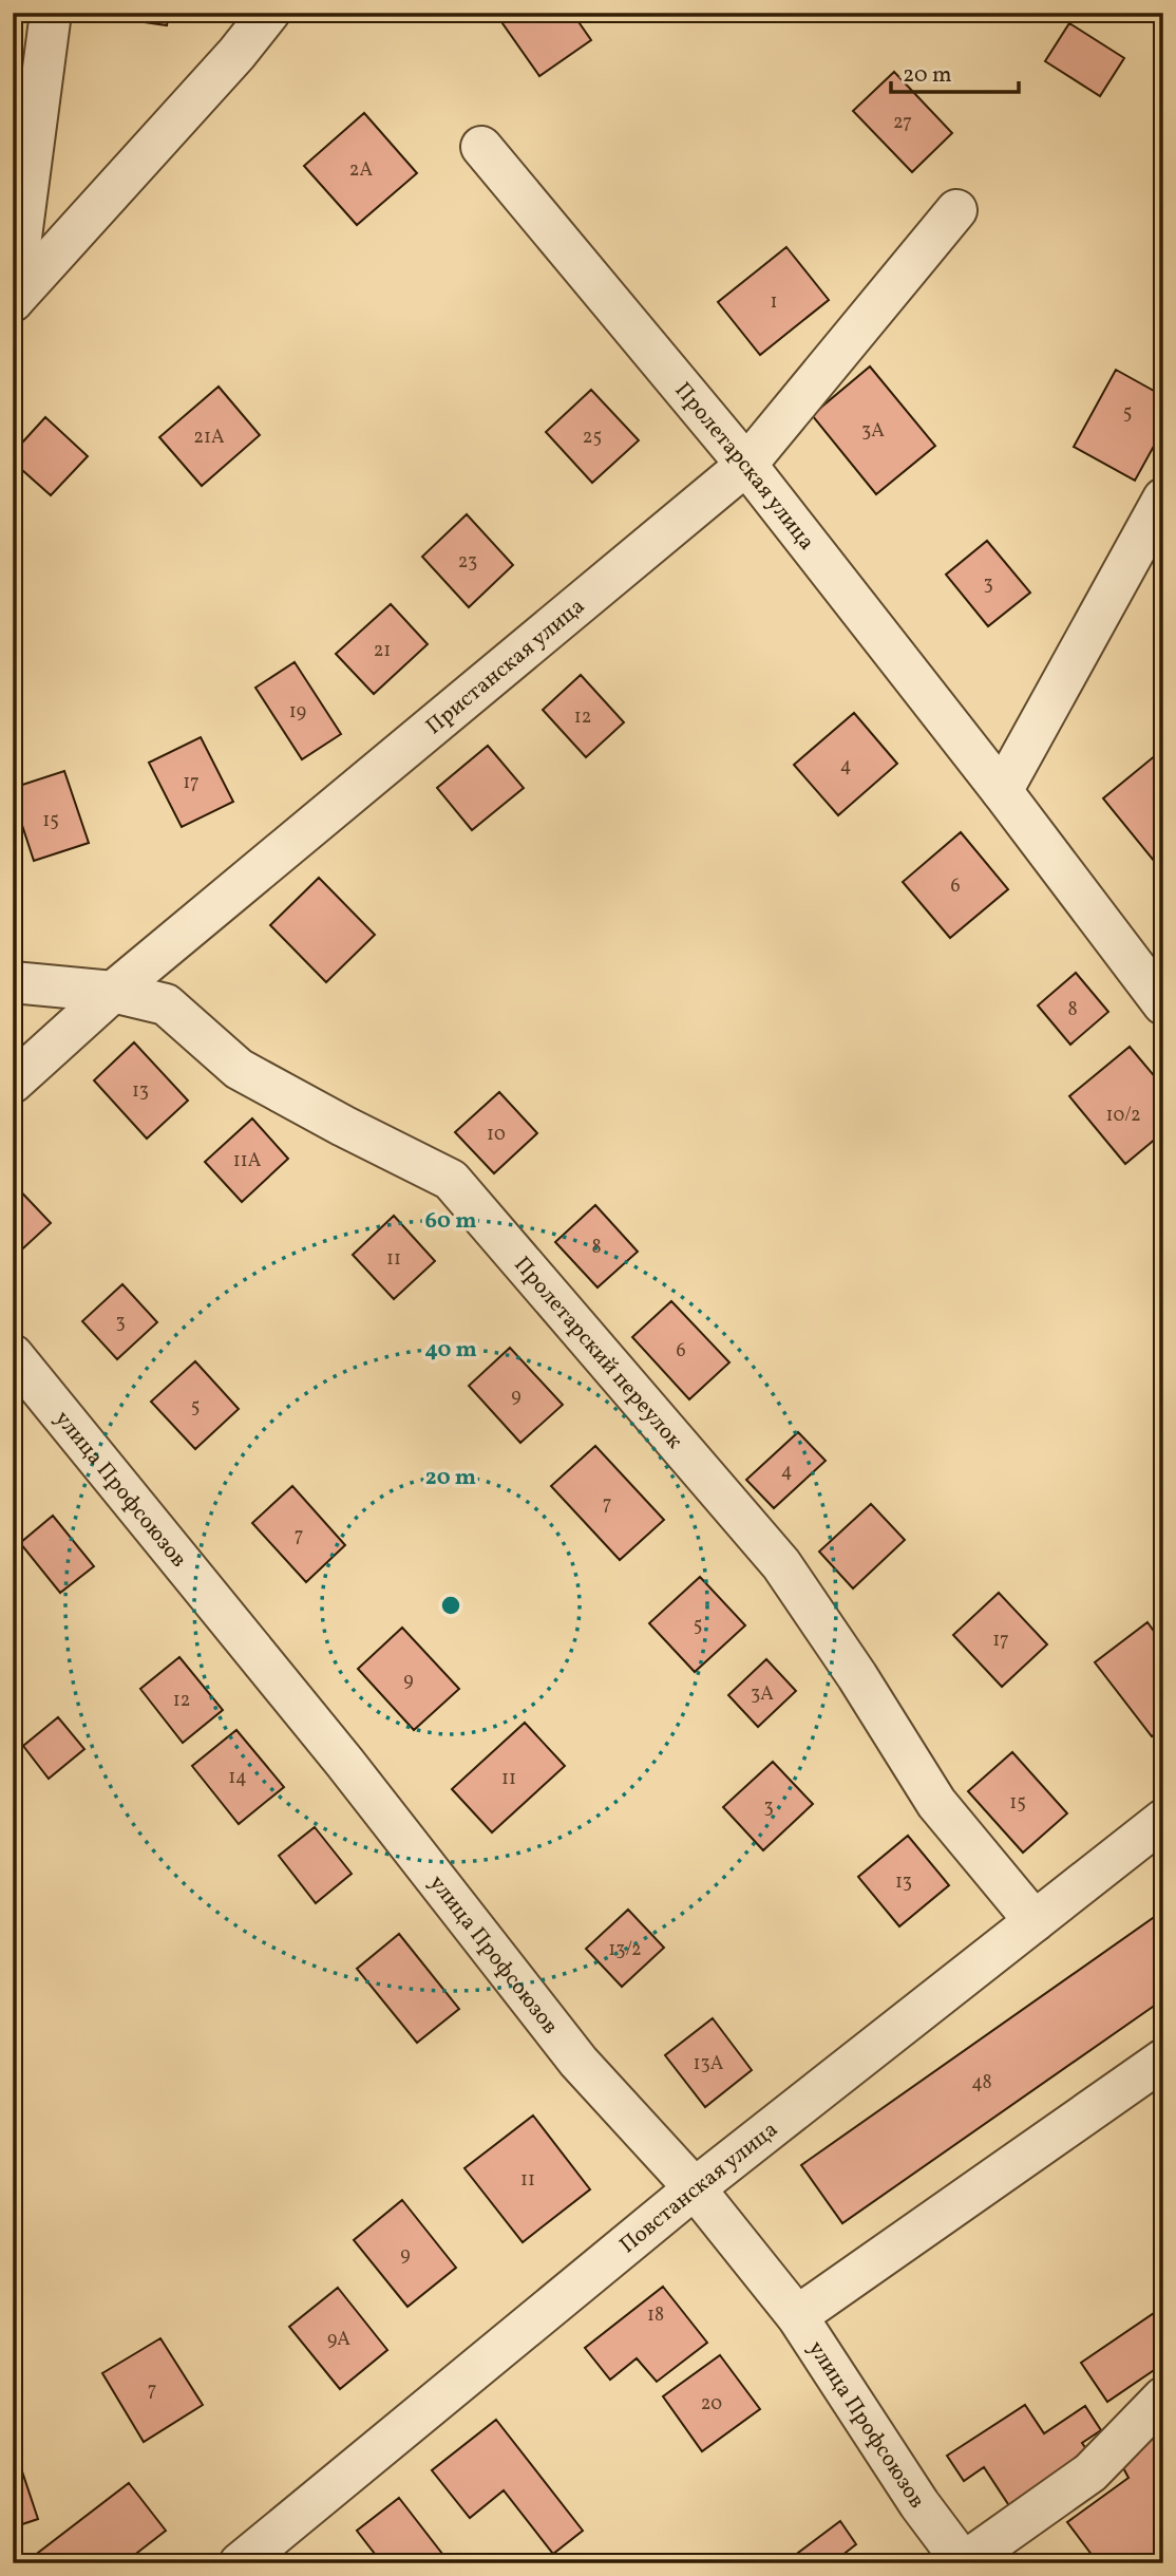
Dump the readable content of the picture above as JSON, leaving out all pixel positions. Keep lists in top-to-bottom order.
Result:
{
  "streets": {
    "street": [
      "Пролетарская улица",
      "Пристанская улица",
      "Пролетарский переулок",
      "улица Профсоюзов",
      "Повстанская улица"
    ]
  },
  "crossings": [
    ["Пролетарская улица", "Пристанская улица"],
    ["Пристанская улица", "Пролетарский переулок"],
    ["Пролетарский переулок", "Повстанская улица"],
    ["улица Профсоюзов", "Повстанская улица"]
  ],
  "house_numbers": [
    "27",
    "2А",
    "1",
    "5",
    "3А",
    "21А",
    "25",
    "23",
    "3",
    "21",
    "19",
    "12",
    "4",
    "17",
    "15",
    "6",
    "8",
    "13",
    "10/2",
    "10",
    "11А",
    "8",
    "11",
    "3",
    "6",
    "9",
    "5",
    "4",
    "7",
    "7",
    "5",
    "17",
    "9",
    "3А",
    "12",
    "14",
    "11",
    "15",
    "3",
    "13",
    "13/2",
    "13А",
    "48",
    "11",
    "9",
    "18",
    "9А",
    "7",
    "20"
  ],
  "scale_bar": "20 m",
  "rings": ["60 m", "40 m", "20 m"]
}
